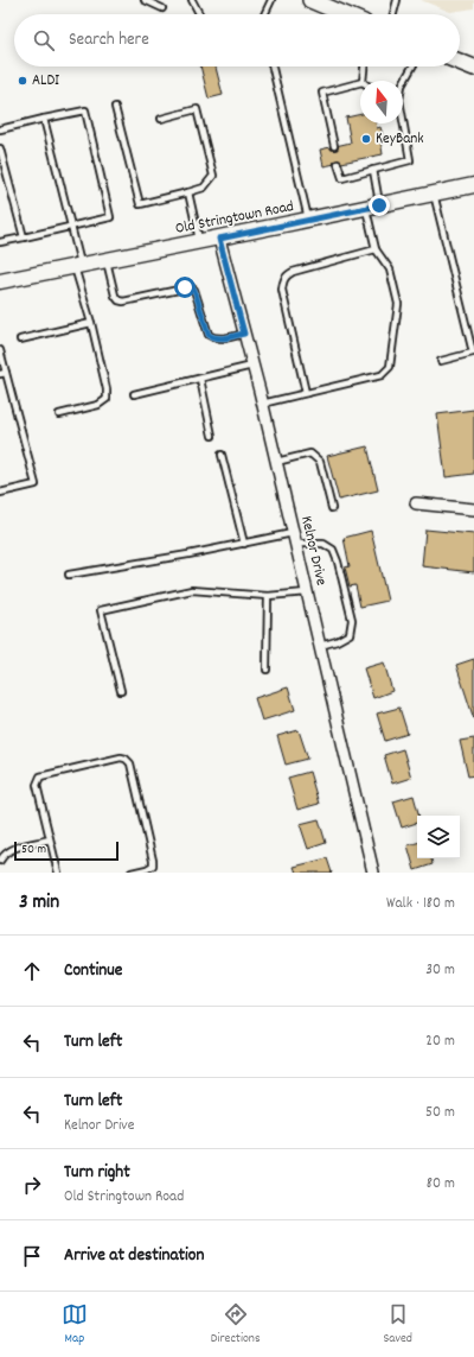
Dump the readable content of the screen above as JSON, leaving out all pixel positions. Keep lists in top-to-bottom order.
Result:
{
  "streets": {
    "street": ["Old Stringtown Road", "Kelnor Drive"]
  },
  "crossings": [
    ["Old Stringtown Road", "Kelnor Drive"]
  ],
  "places": ["ALDI", "KeyBank"],
  "scale_bar": "50 m",
  "north": "top",
  "page": {
    "search": "Search here",
    "scale": "50 m",
    "heading": ["3 min", "Walk · 180 m"],
    "list": [
      ["Continue", "30 m"],
      ["Turn left", "20 m"],
      ["Turn left", "Kelnor Drive", "50 m"],
      ["Turn right", "Old Stringtown Road", "80 m"],
      "Arrive at destination"
    ],
    "nav": ["Map", "Directions", "Saved"]
  }
}
